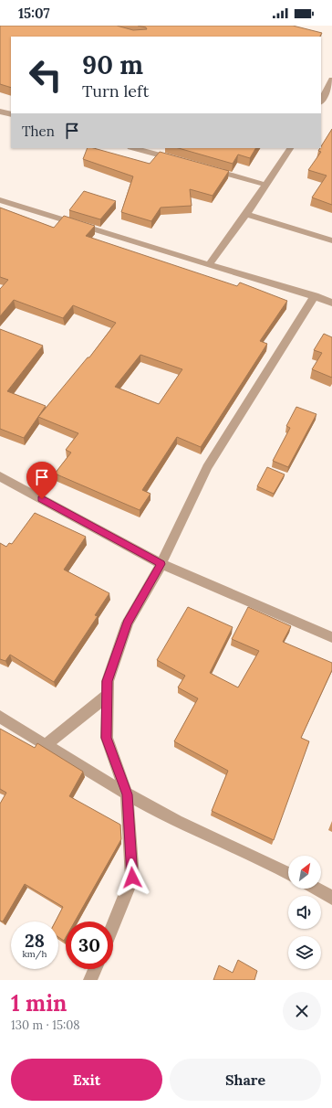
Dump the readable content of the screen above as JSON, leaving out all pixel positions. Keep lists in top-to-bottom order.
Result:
{
  "north": "top right",
  "page": {
    "status": "15:07",
    "turn": ["90 m", "Turn left"],
    "then": "Then",
    "speed": "28 km/h",
    "limit": "30",
    "heading": ["1 min", "130 m · 15:08"],
    "buttons": ["Exit", "Share"]
  }
}
